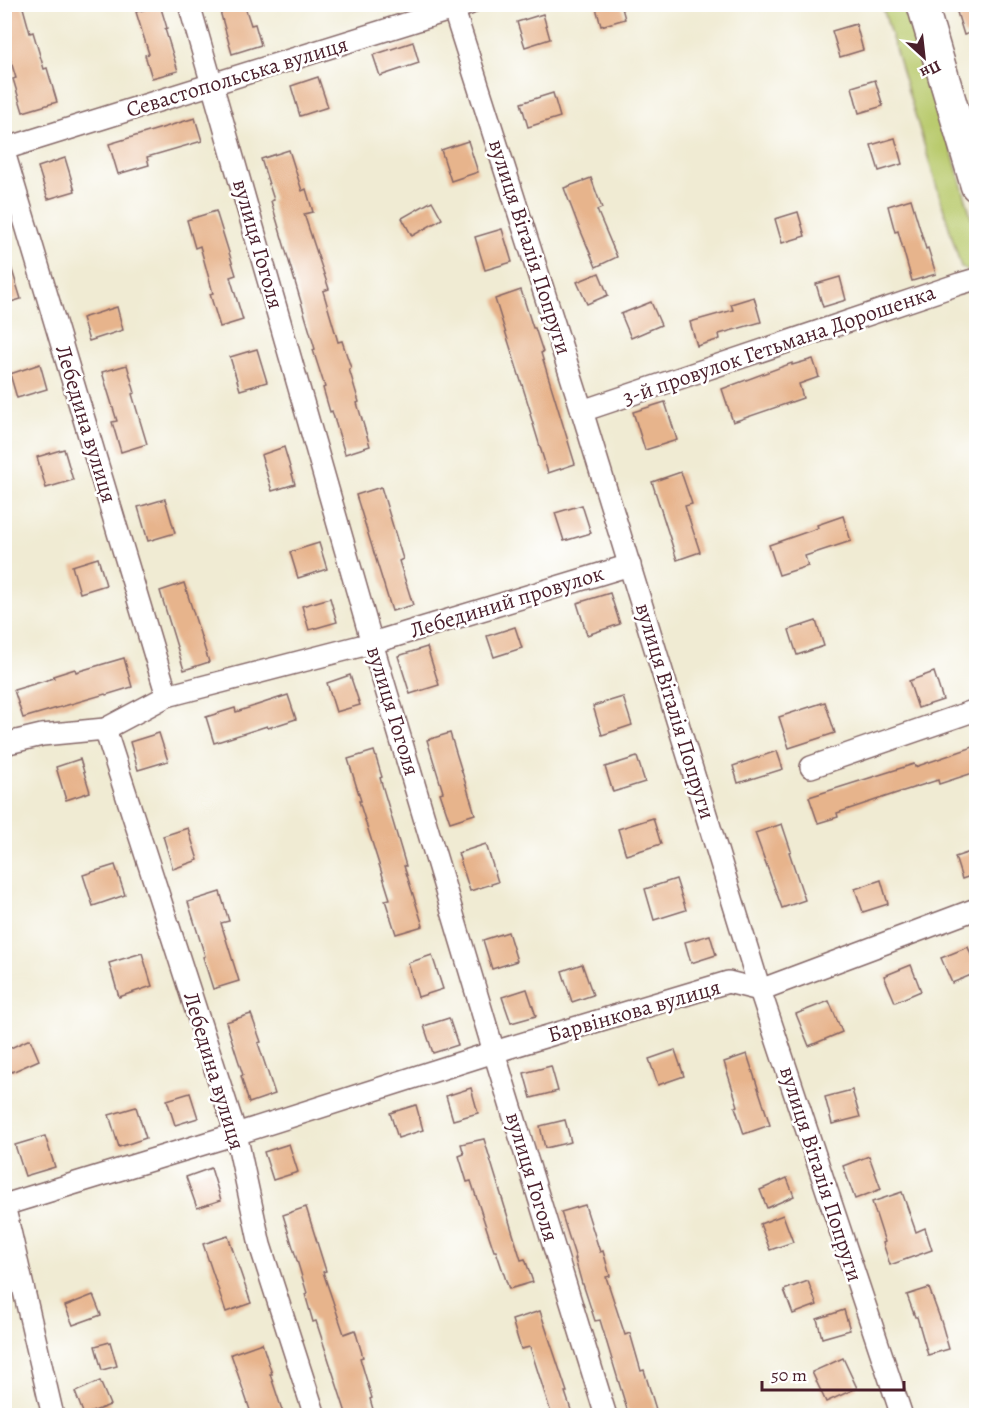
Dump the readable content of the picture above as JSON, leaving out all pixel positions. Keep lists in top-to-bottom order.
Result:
{
  "streets": {
    "street": [
      "Севастопольська вулиця",
      "вулиця Гоголя",
      "вулиця Віталія Попруги",
      "3-й провулок Гетьмана Дорошенка",
      "Лебедина вулиця",
      "Лебединий провулок",
      "Барвінкова вулиця"
    ]
  },
  "crossings": [
    ["Севастопольська вулиця", "вулиця Гоголя"],
    ["Севастопольська вулиця", "вулиця Віталія Попруги"],
    ["Севастопольська вулиця", "Лебедина вулиця"],
    ["вулиця Гоголя", "Лебединий провулок"],
    ["вулиця Гоголя", "Барвінкова вулиця"],
    ["вулиця Віталія Попруги", "3-й провулок Гетьмана Дорошенка"],
    ["вулиця Віталія Попруги", "Лебединий провулок"],
    ["вулиця Віталія Попруги", "Барвінкова вулиця"],
    ["Лебедина вулиця", "Лебединий провулок"],
    ["Лебедина вулиця", "Барвінкова вулиця"]
  ],
  "scale_bar": "50 m",
  "north": "bottom right"
}
